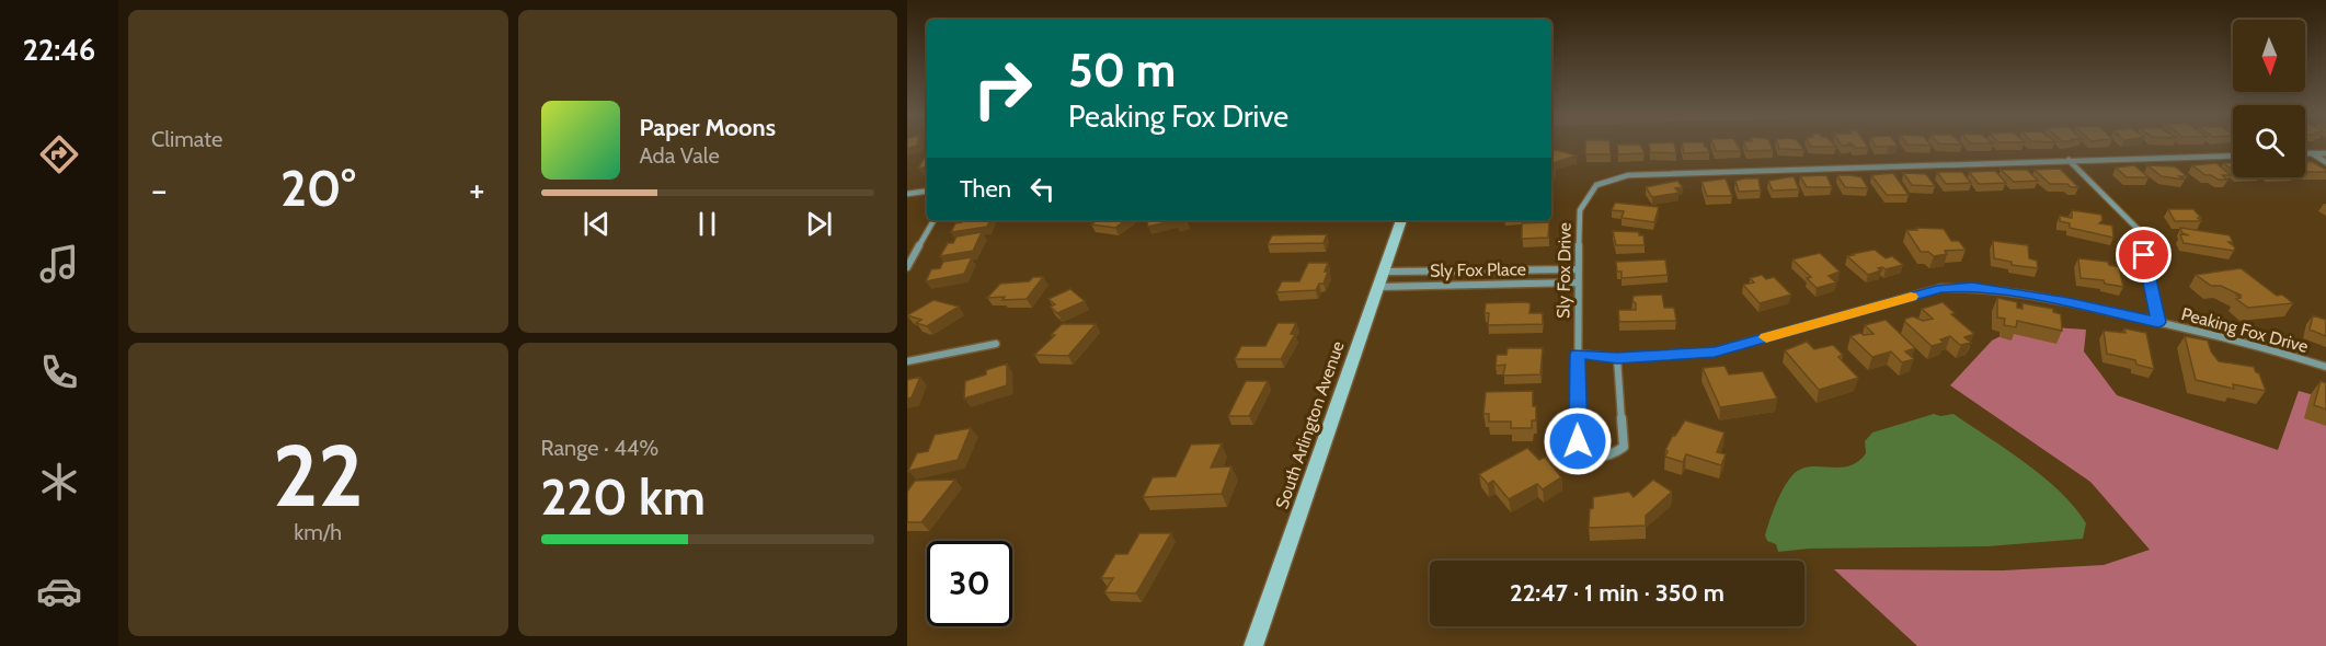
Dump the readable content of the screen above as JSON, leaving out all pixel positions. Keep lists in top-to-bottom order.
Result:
{
  "streets": {
    "street": [
      "Sly Fox Place",
      "Sly Fox Drive",
      "Peaking Fox Drive",
      "South Arlington Avenue"
    ]
  },
  "crossings": [
    ["Sly Fox Place", "Sly Fox Drive"],
    ["Sly Fox Place", "South Arlington Avenue"],
    ["Sly Fox Drive", "Peaking Fox Drive"]
  ],
  "north": "bottom",
  "page": {
    "tabs": "22:46",
    "tile": [
      "Climate",
      ["22", "km/h"],
      ["Range · 44%", "220 km"]
    ],
    "turn": ["50 m", "Peaking Fox Drive"],
    "song": ["Paper Moons", "Ada Vale"],
    "then": "Then",
    "heat": ["−", "20°", "+"],
    "limit": "30",
    "trip": "22:47 · 1 min · 350 m"
  }
}
